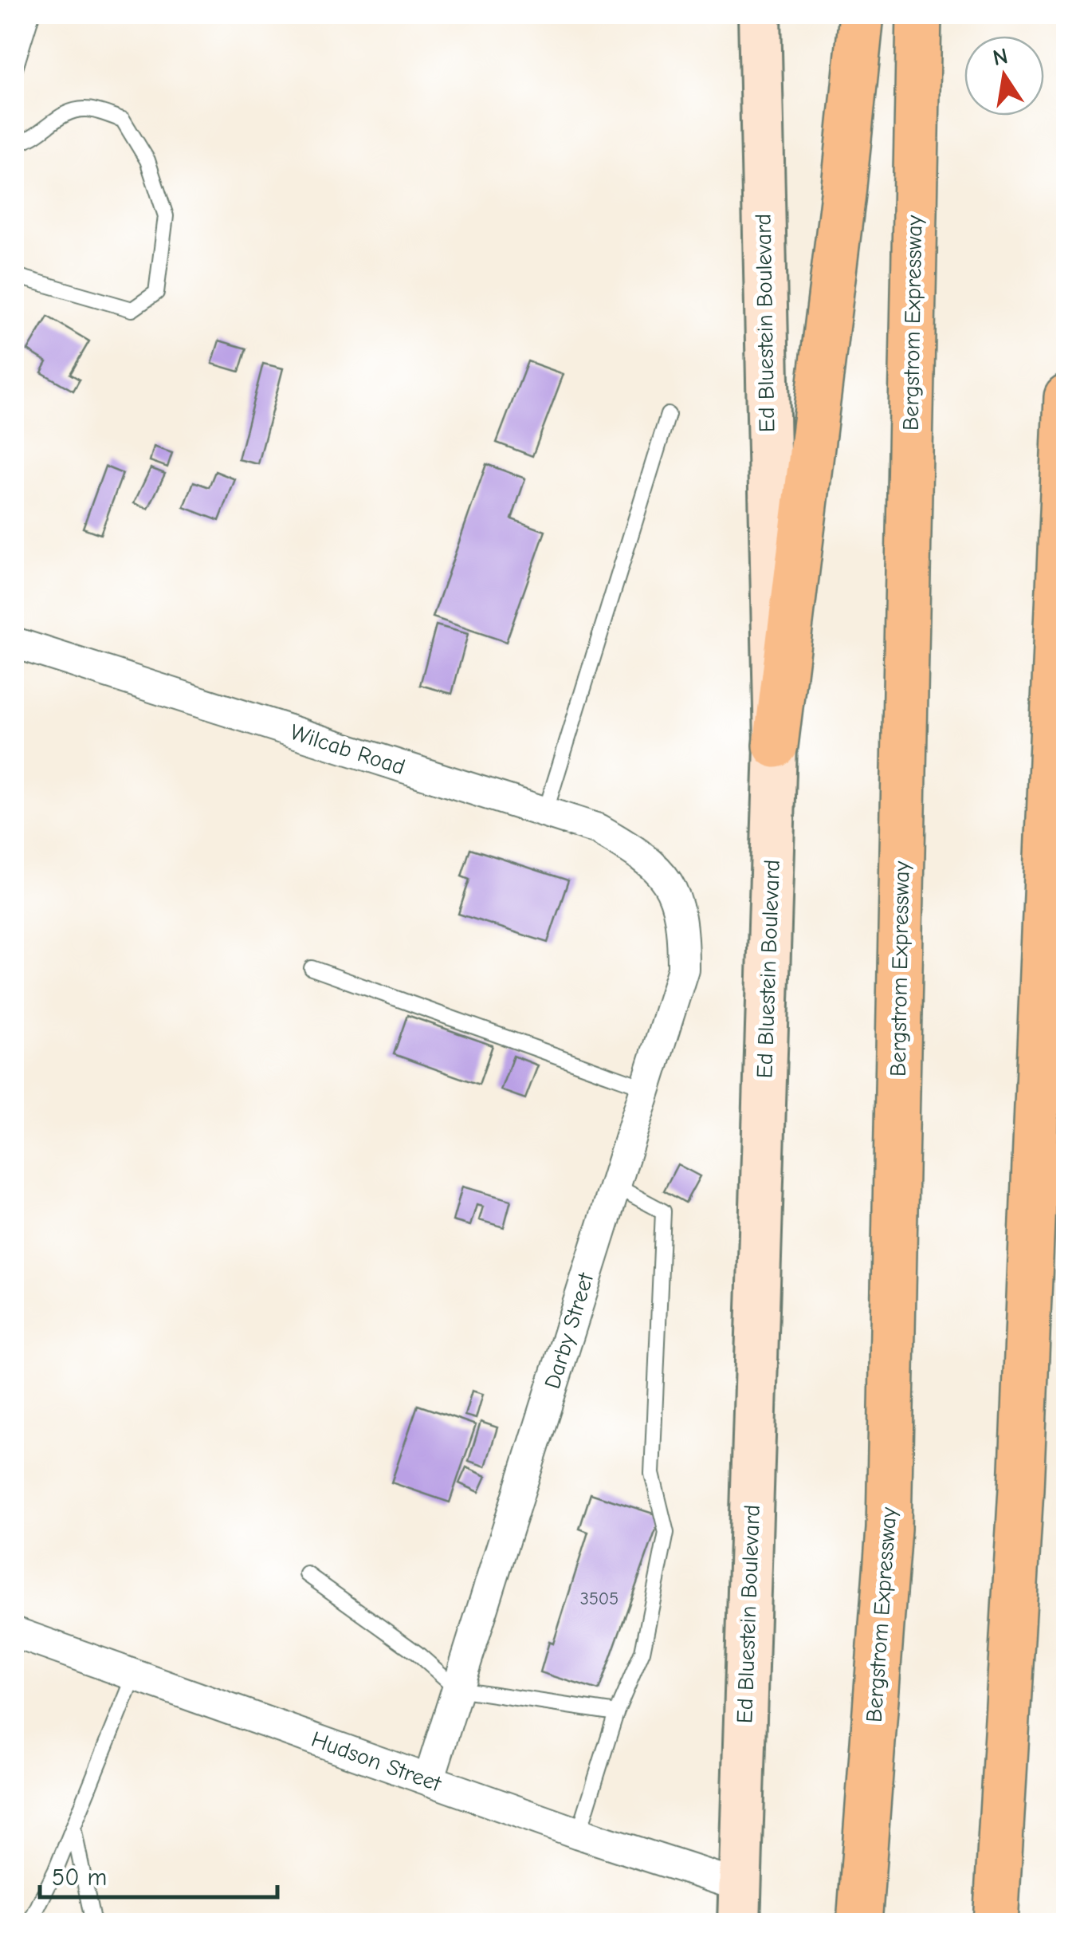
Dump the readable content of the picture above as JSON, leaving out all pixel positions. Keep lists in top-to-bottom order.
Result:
{
  "streets": {
    "highway": ["Bergstrom Expressway"],
    "main road": ["Ed Bluestein Boulevard"],
    "street": ["Wilcab Road", "Darby Street", "Hudson Street"]
  },
  "crossings": [
    ["Ed Bluestein Boulevard", "Hudson Street"],
    ["Wilcab Road", "Darby Street"],
    ["Darby Street", "Hudson Street"]
  ],
  "house_numbers": ["3505"],
  "scale_bar": "50 m",
  "north": "top"
}
